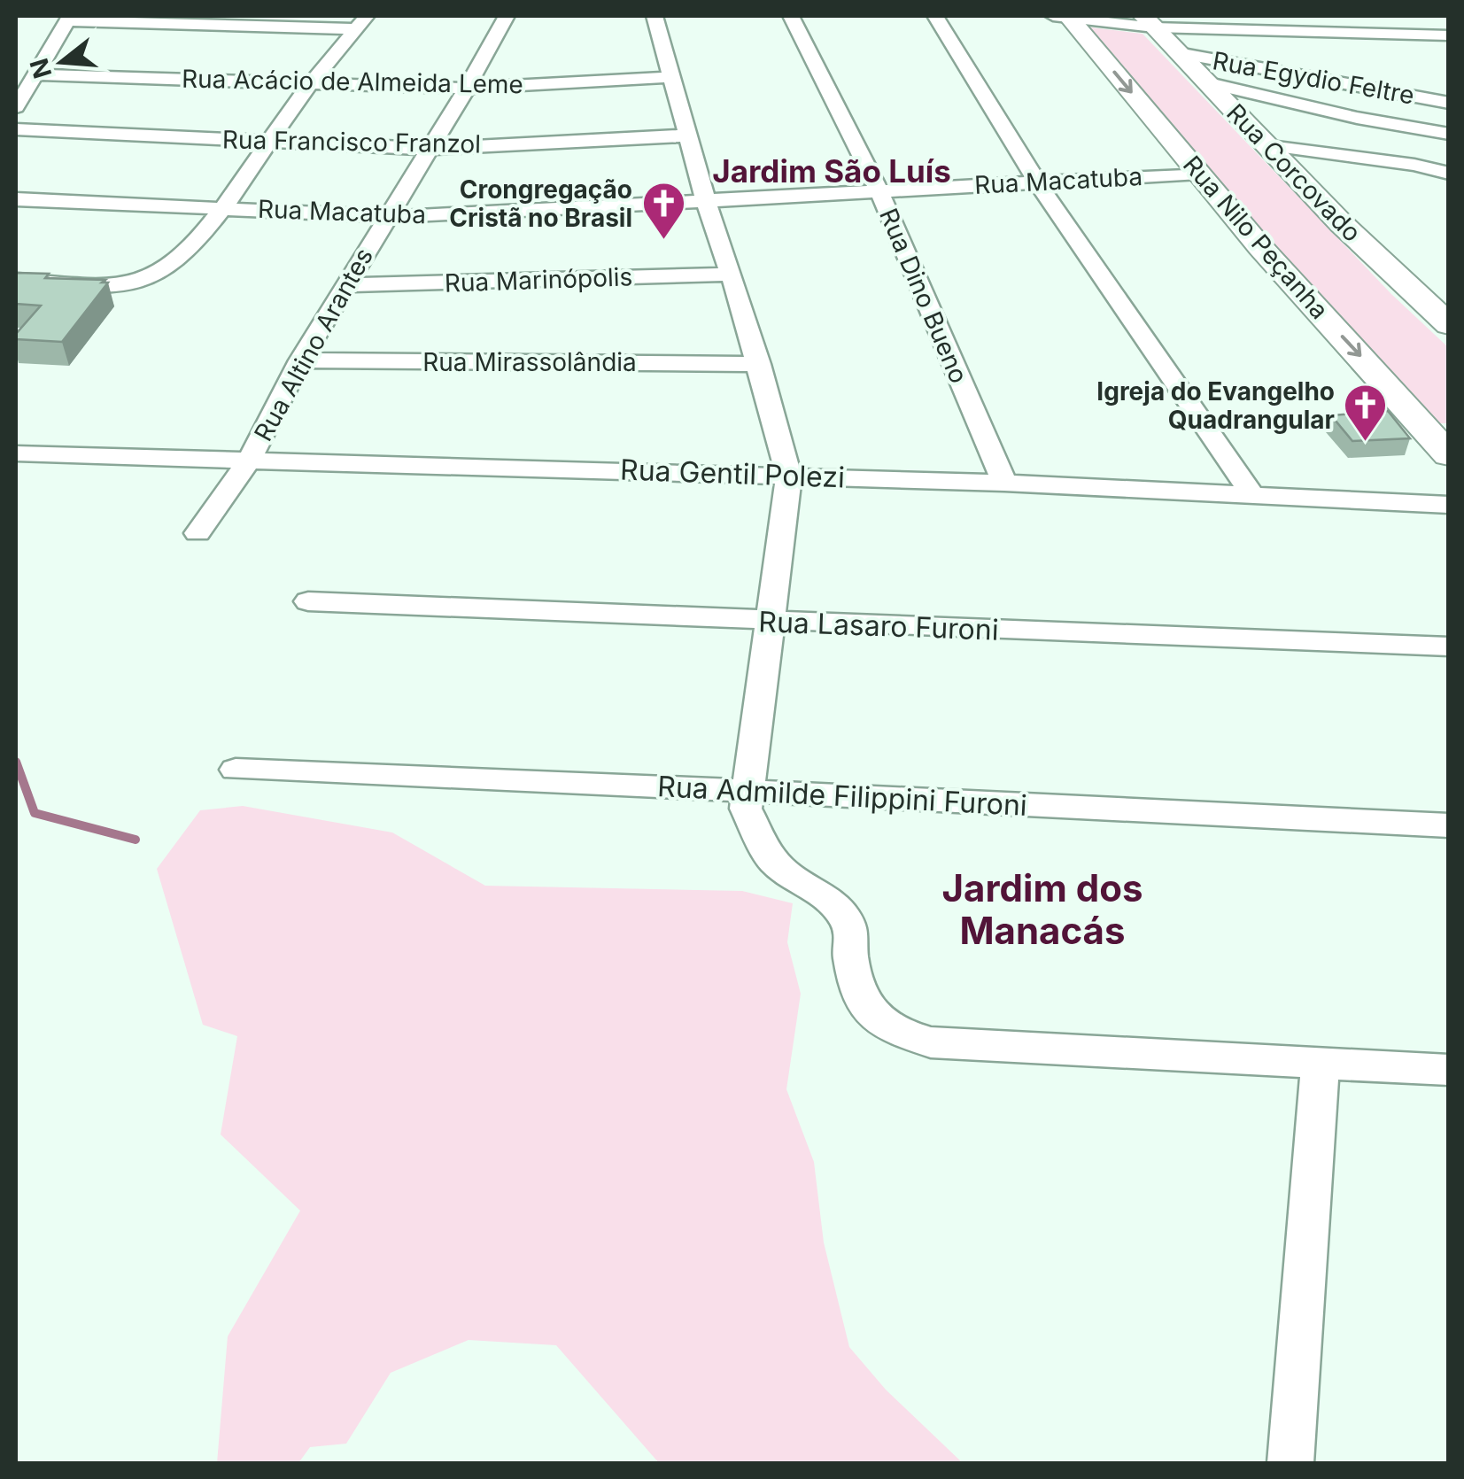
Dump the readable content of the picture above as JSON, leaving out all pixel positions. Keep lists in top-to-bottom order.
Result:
{
  "streets": {
    "street": [
      "Rua Egydio Feltre",
      "Rua Acácio de Almeida Leme",
      "Rua Francisco Franzol",
      "Rua Corcovado",
      "Rua Macatuba",
      "Rua Nilo Peçanha",
      "Rua Marinópolis",
      "Rua Dino Bueno",
      "Rua Altino Arantes",
      "Rua Mirassolândia",
      "Rua Gentil Polezi",
      "Rua Lasaro Furoni",
      "Rua Admilde Filippini Furoni"
    ]
  },
  "crossings": [
    ["Rua Egydio Feltre", "Rua Corcovado"],
    ["Rua Acácio de Almeida Leme", "Rua Altino Arantes"],
    ["Rua Francisco Franzol", "Rua Altino Arantes"],
    ["Rua Macatuba", "Rua Nilo Peçanha"],
    ["Rua Macatuba", "Rua Dino Bueno"],
    ["Rua Macatuba", "Rua Altino Arantes"],
    ["Rua Marinópolis", "Rua Altino Arantes"],
    ["Rua Dino Bueno", "Rua Gentil Polezi"],
    ["Rua Altino Arantes", "Rua Mirassolândia"],
    ["Rua Altino Arantes", "Rua Gentil Polezi"]
  ],
  "districts": ["Jardim São Luís", "Jardim dos Manacás"],
  "places": {
    "church": ["Crongregação Cristã no Brasil", "Igreja do Evangelho Quadrangular"]
  },
  "north": "left"
}
